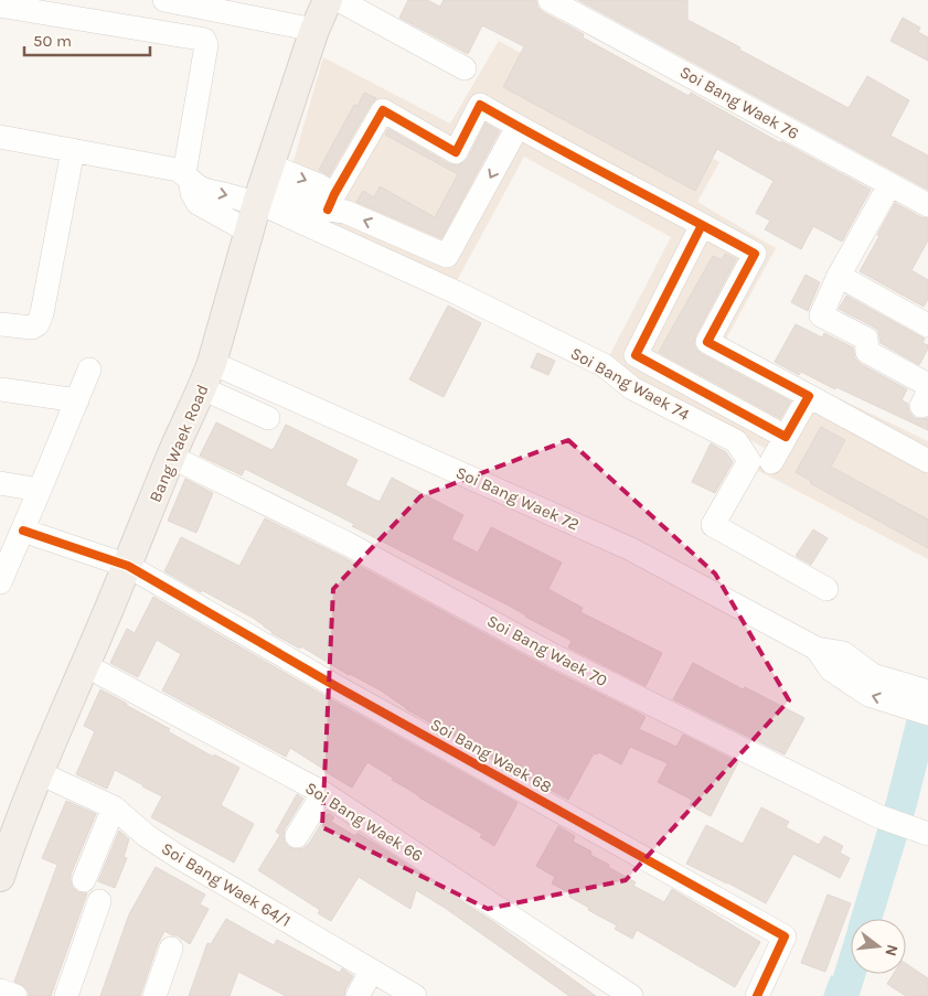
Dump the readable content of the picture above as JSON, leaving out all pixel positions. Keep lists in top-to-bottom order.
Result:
{
  "streets": {
    "main road": ["Bang Waek Road"],
    "street": [
      "Soi Bang Waek 76",
      "Soi Bang Waek 74",
      "Soi Bang Waek 72",
      "Soi Bang Waek 70",
      "Soi Bang Waek 68",
      "Soi Bang Waek 66",
      "Soi Bang Waek 64/1"
    ]
  },
  "crossings": [
    ["Soi Bang Waek 74", "Bang Waek Road"],
    ["Bang Waek Road", "Soi Bang Waek 72"],
    ["Bang Waek Road", "Soi Bang Waek 70"],
    ["Bang Waek Road", "Soi Bang Waek 68"],
    ["Bang Waek Road", "Soi Bang Waek 66"],
    ["Bang Waek Road", "Soi Bang Waek 64/1"]
  ],
  "scale_bar": "50 m",
  "north": "right"
}
